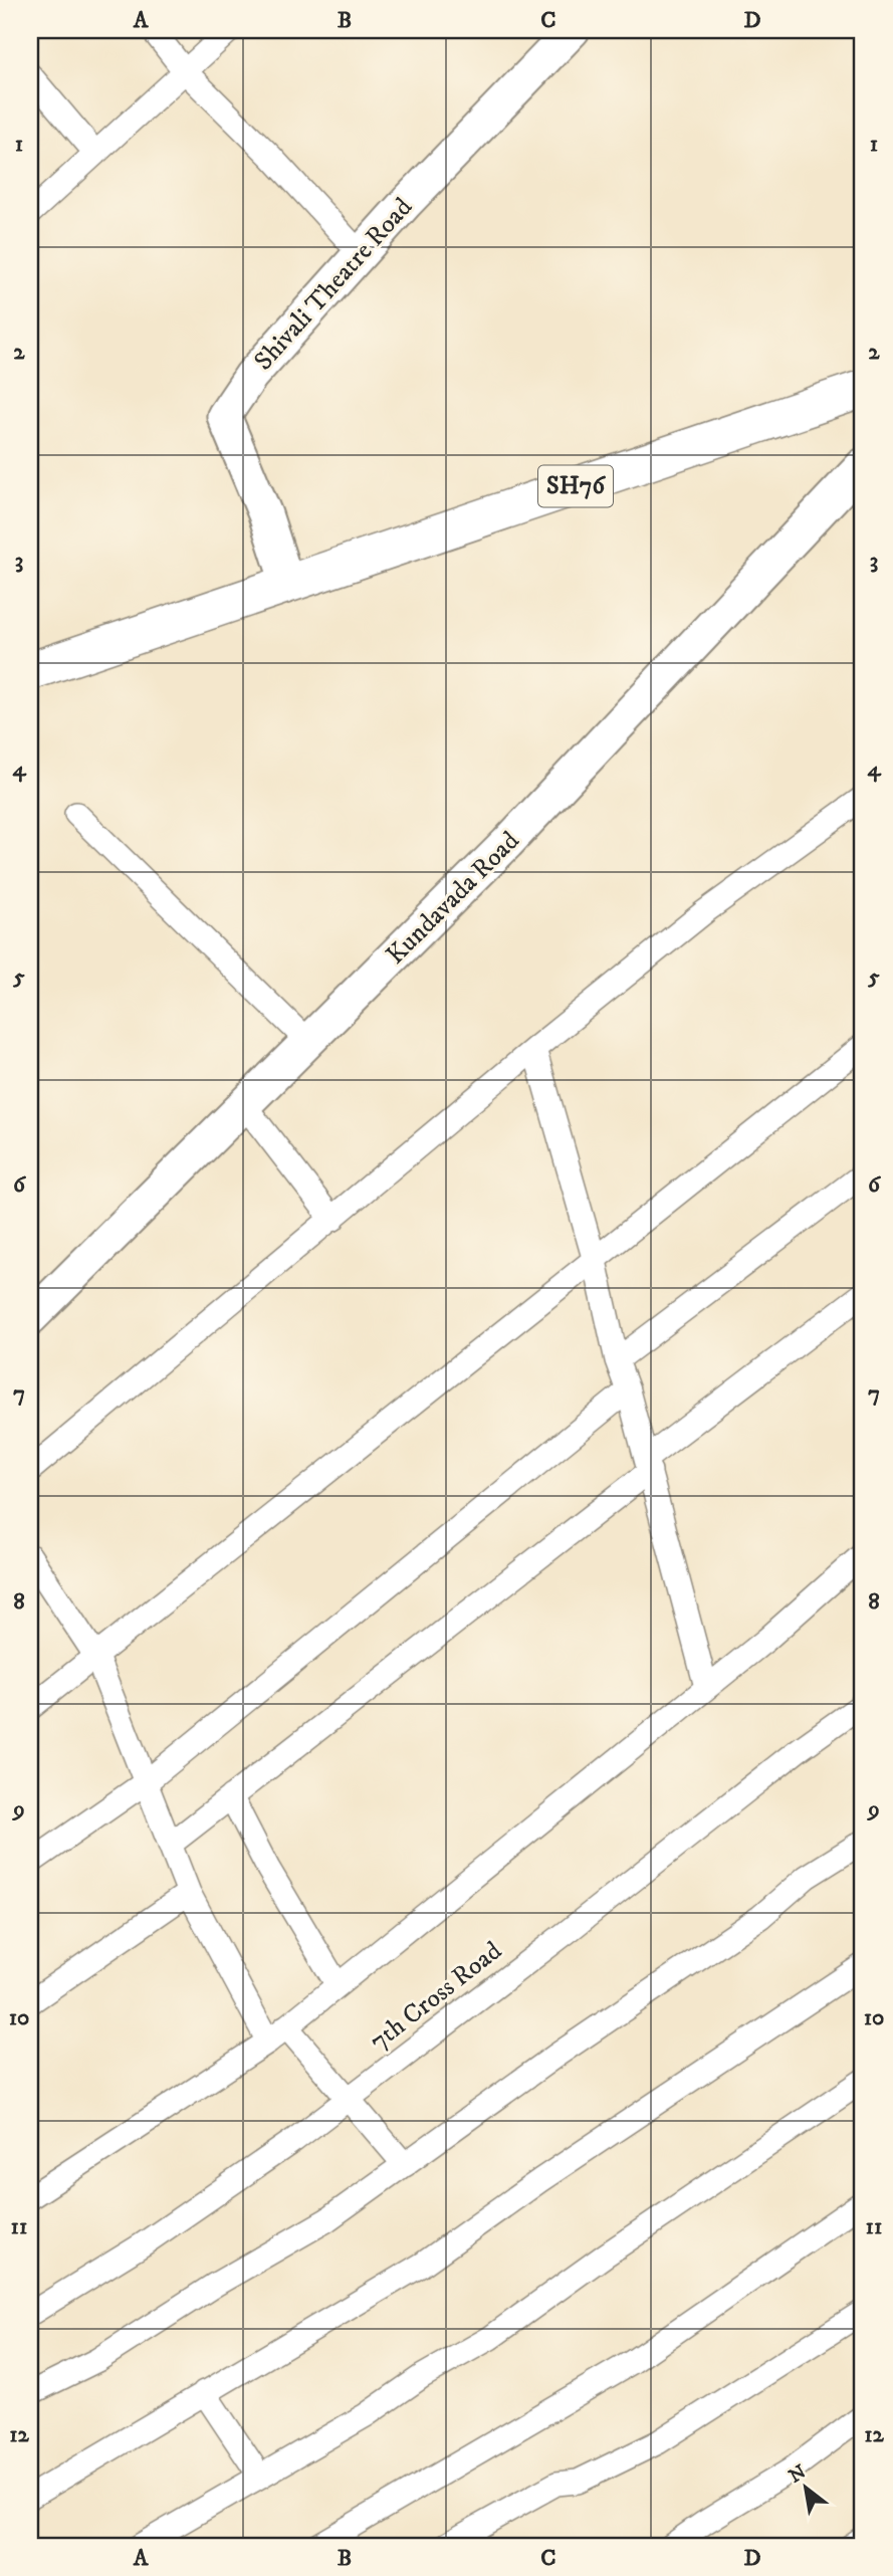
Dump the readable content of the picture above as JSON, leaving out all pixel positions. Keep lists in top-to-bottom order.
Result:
{
  "streets": {
    "main road": ["SH76"],
    "street": ["Shivali Theatre Road", "Kundavada Road", "7th Cross Road"]
  },
  "crossings": [
    ["Shivali Theatre Road", "SH76"]
  ],
  "north": "top left",
  "grid": {
    "columns": [
      "A",
      "B",
      "C",
      "D"
    ],
    "rows": [
      "1",
      "2",
      "3",
      "4",
      "5",
      "6",
      "7",
      "8",
      "9",
      "10",
      "11",
      "12"
    ]
  }
}
